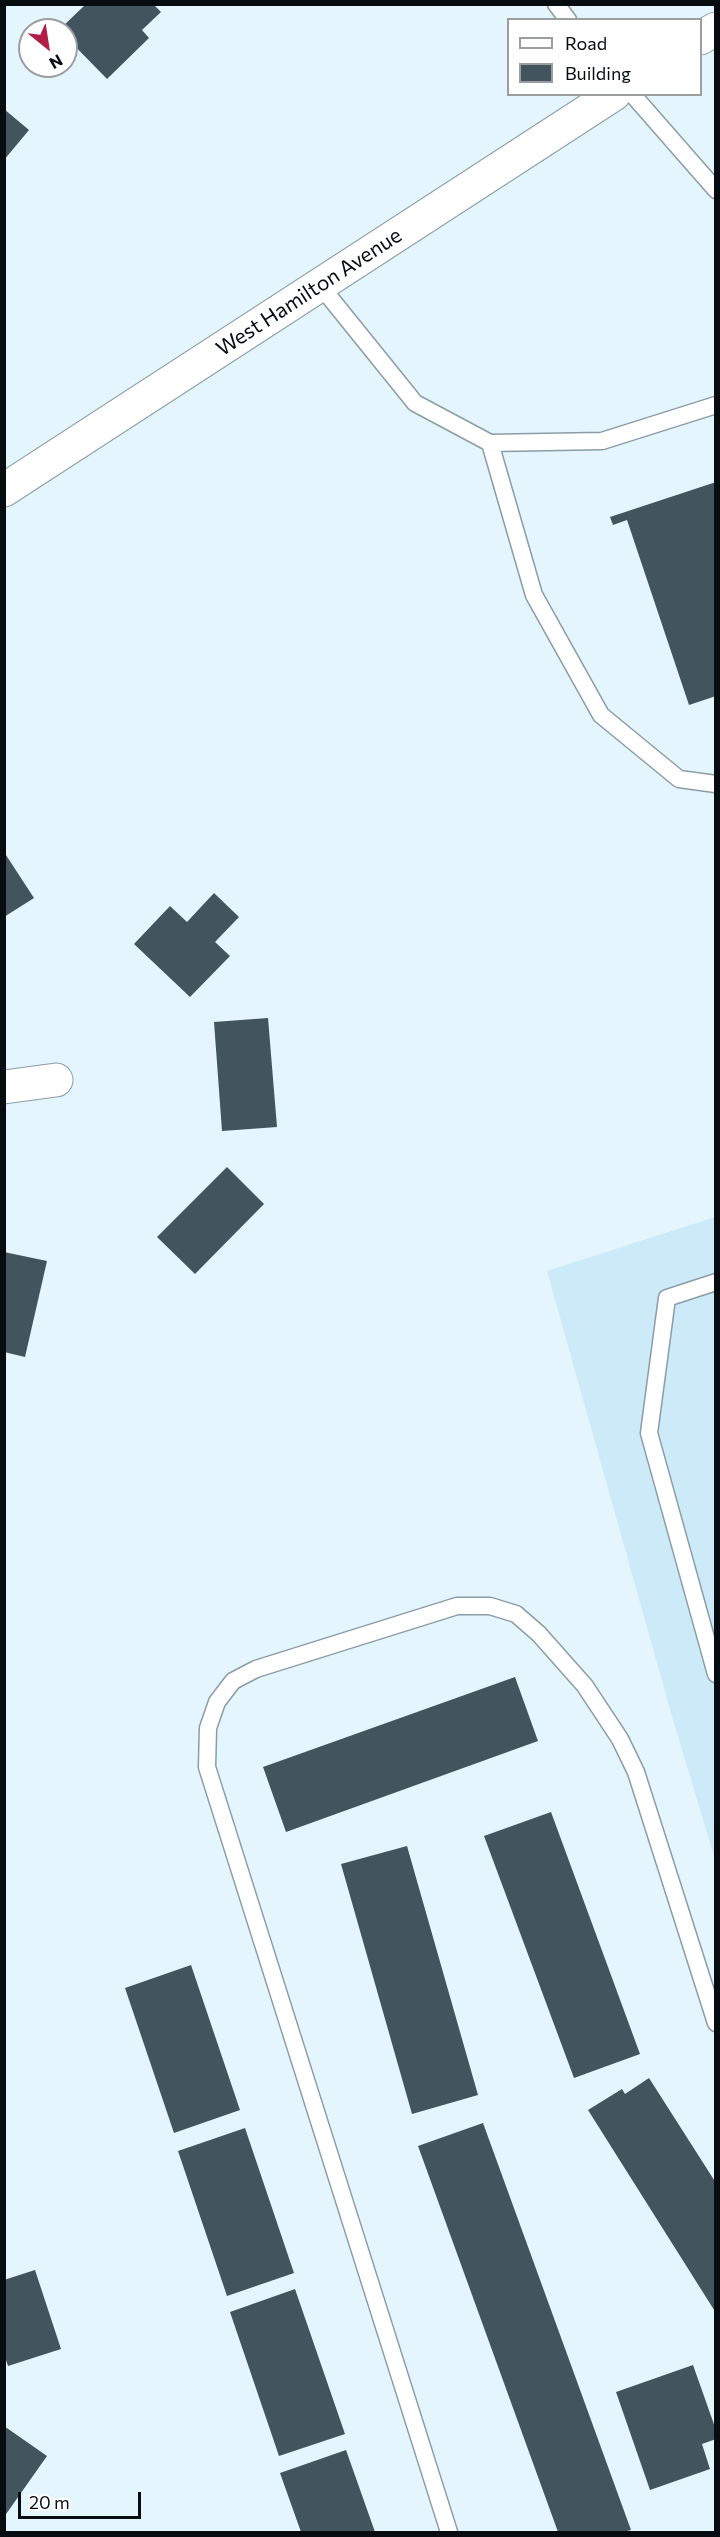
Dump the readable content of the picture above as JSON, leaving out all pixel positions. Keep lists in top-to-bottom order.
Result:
{
  "streets": {
    "street": ["West Hamilton Avenue"]
  },
  "legend": ["Road", "Building"],
  "scale_bar": "20 m",
  "north": "bottom right"
}
